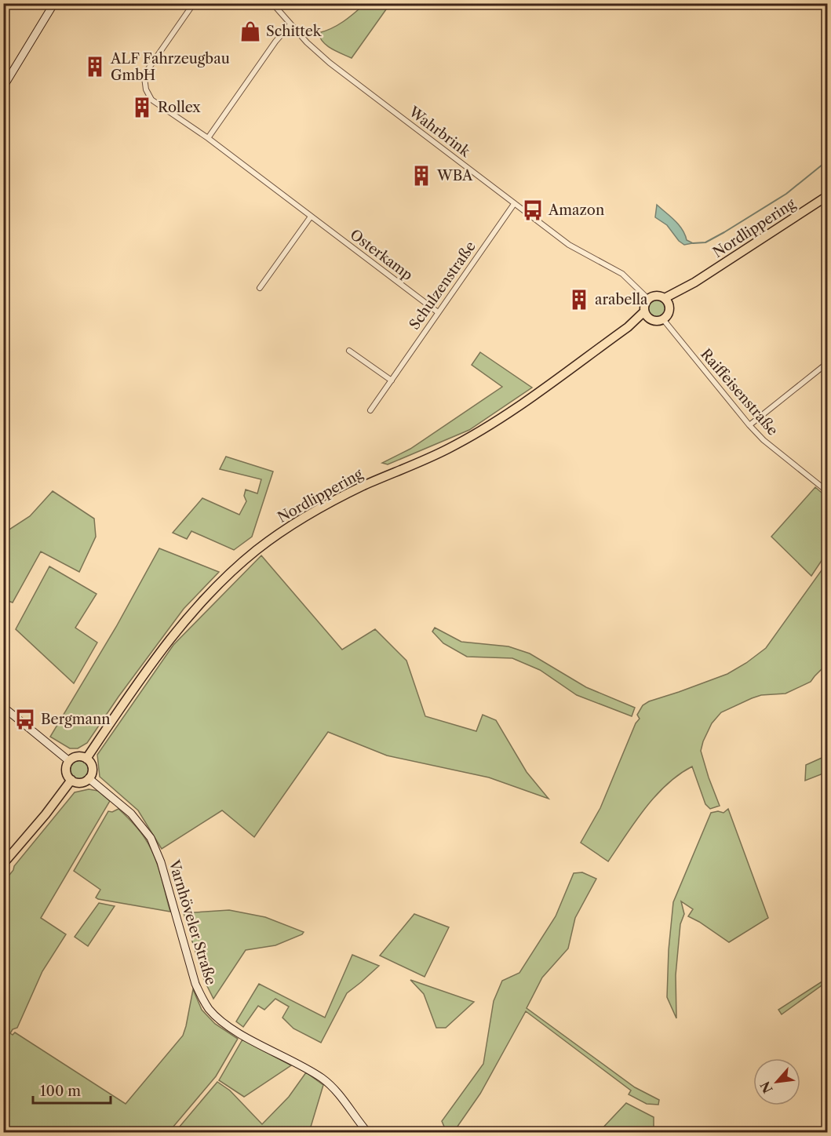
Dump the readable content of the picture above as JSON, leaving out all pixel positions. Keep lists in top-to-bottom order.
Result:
{
  "streets": {
    "main road": ["Nordlippering"],
    "street": [
      "Wahrbrink",
      "Osterkamp",
      "Schulzenstraße",
      "Raiffeisenstraße",
      "Varnhöveler Straße"
    ]
  },
  "crossings": [
    ["Wahrbrink", "Nordlippering"],
    ["Wahrbrink", "Schulzenstraße"],
    ["Wahrbrink", "Raiffeisenstraße"],
    ["Nordlippering", "Raiffeisenstraße"],
    ["Nordlippering", "Varnhöveler Straße"],
    ["Osterkamp", "Schulzenstraße"]
  ],
  "places": {
    "shop": ["Schittek"],
    "building": [
      "ALF Fahrzeugbau GmbH",
      "Rollex",
      "WBA",
      "arabella"
    ],
    "bus stop": ["Amazon", "Bergmann"]
  },
  "scale_bar": "100 m",
  "north": "bottom left"
}
